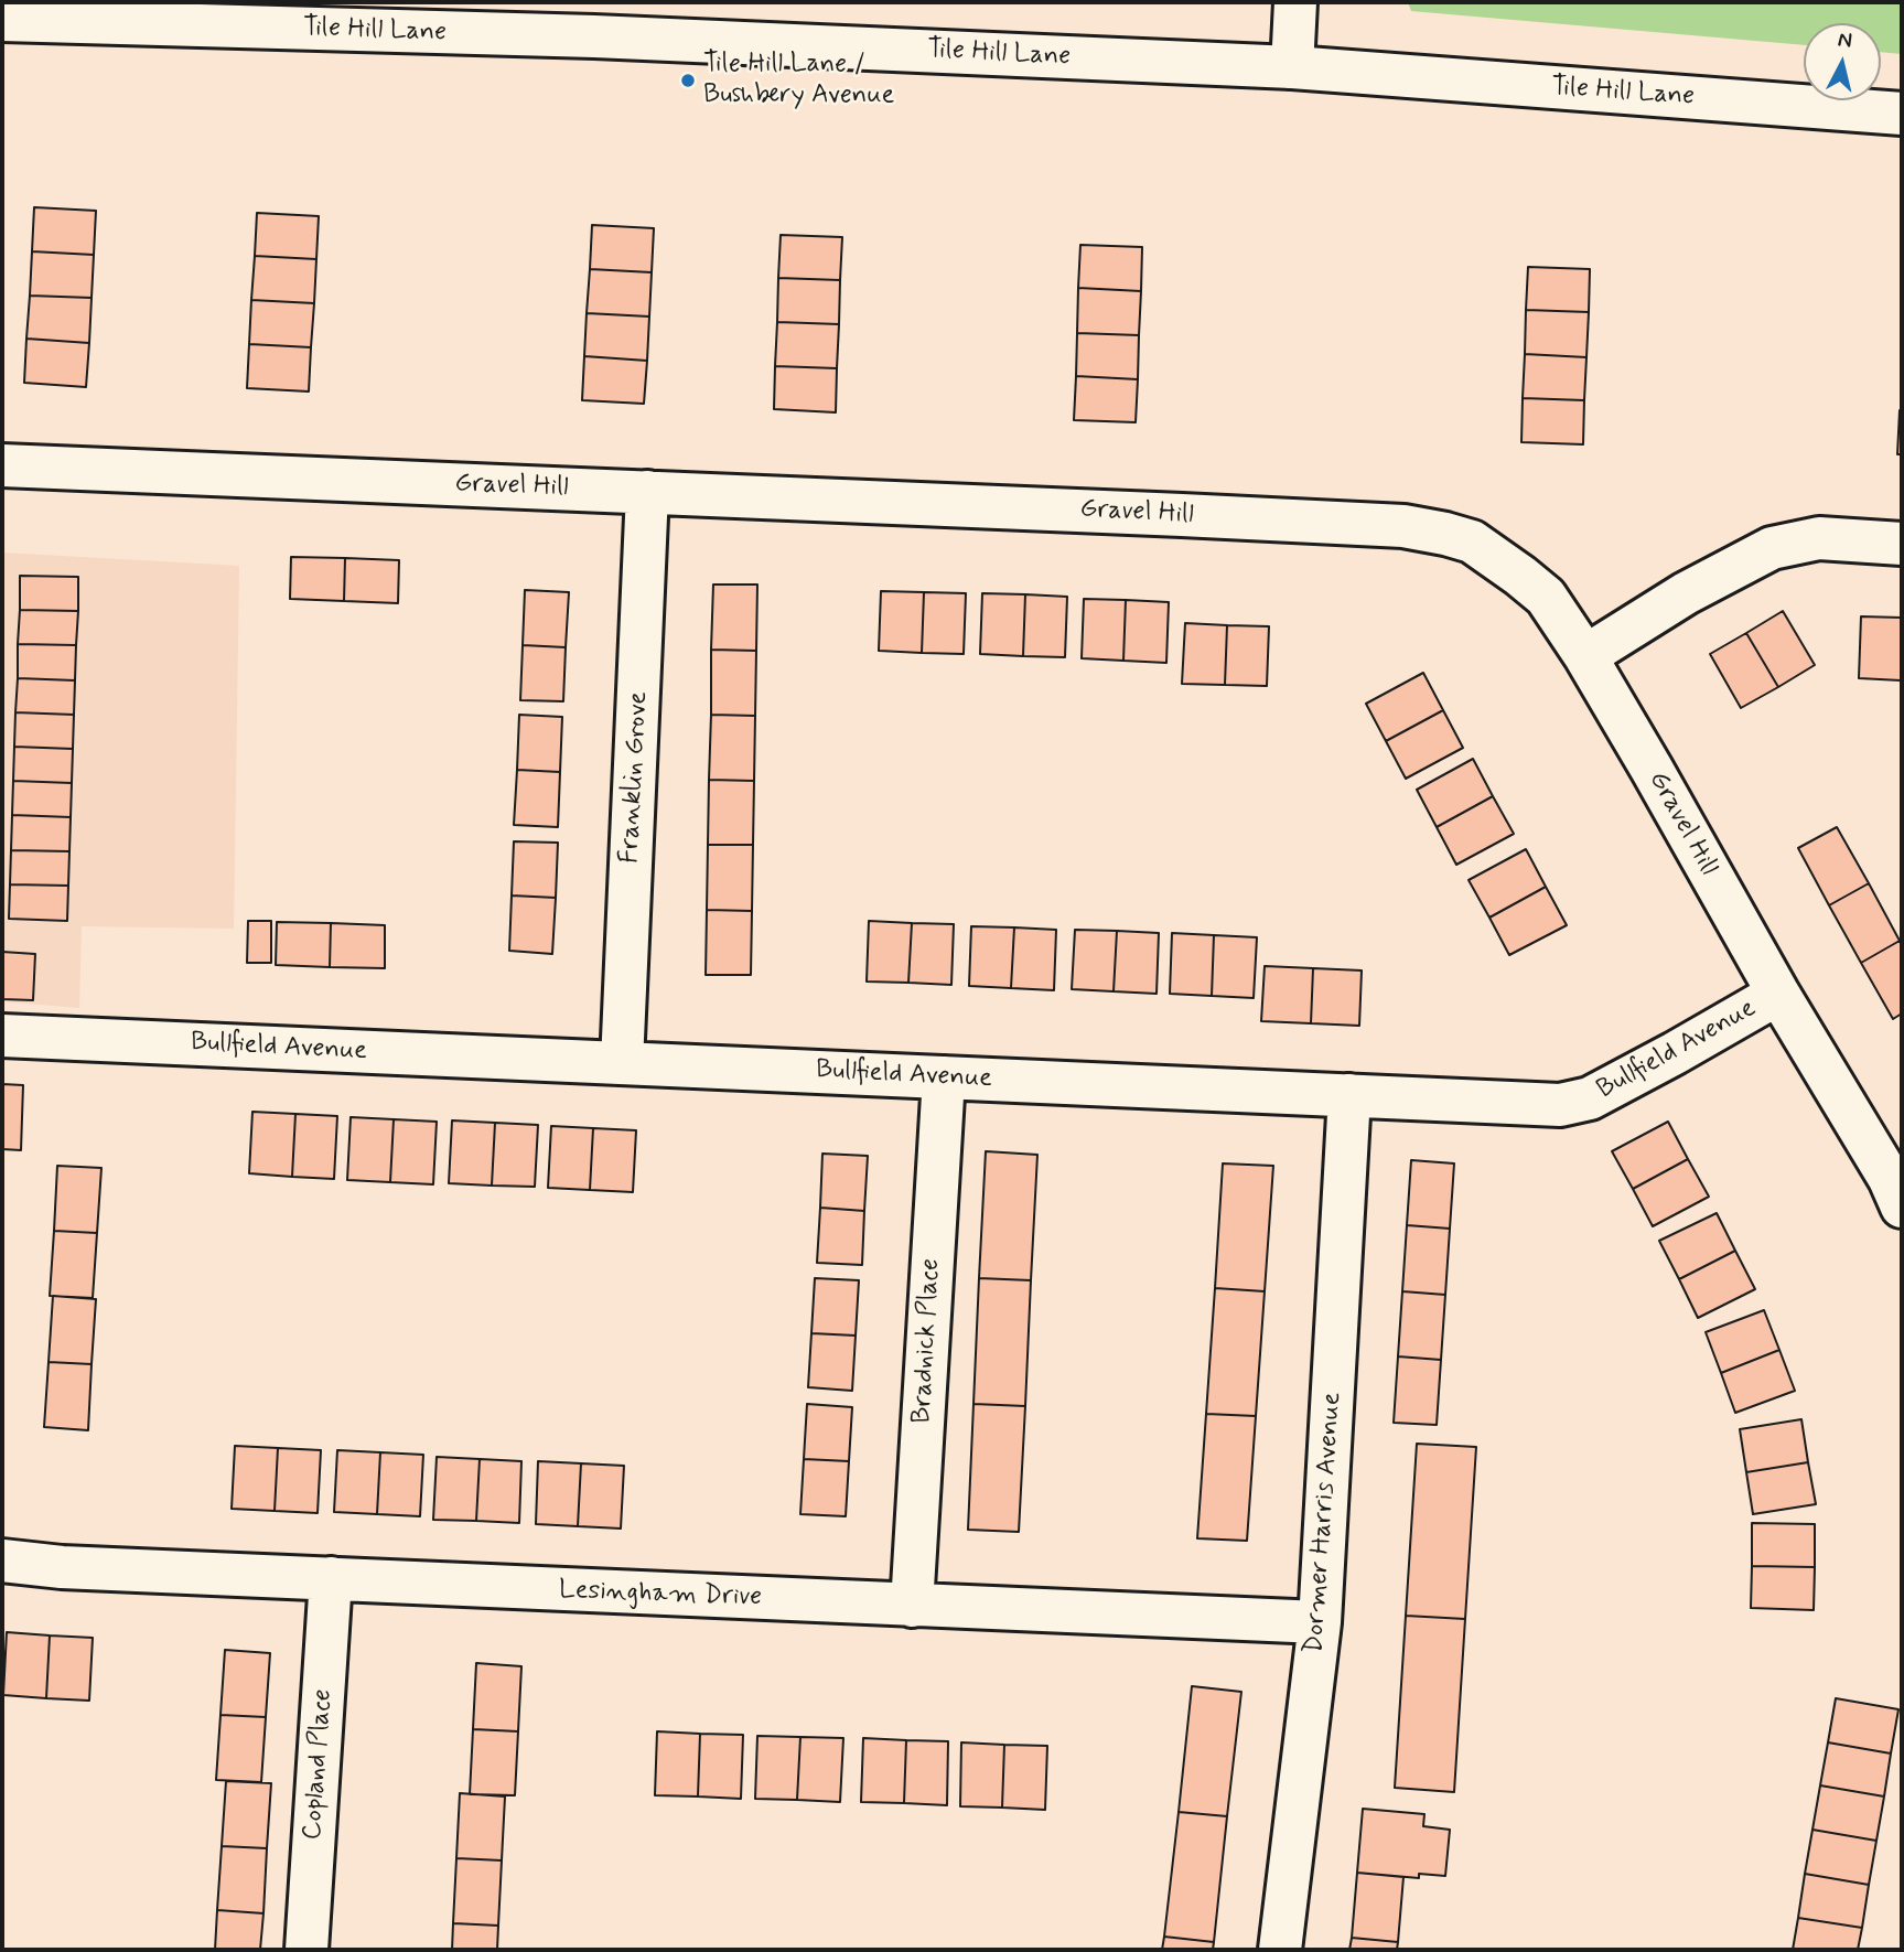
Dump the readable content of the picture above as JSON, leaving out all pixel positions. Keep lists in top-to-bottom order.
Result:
{
  "streets": {
    "street": [
      "Tile Hill Lane",
      "Gravel Hill",
      "Franklin Grove",
      "Bullfield Avenue",
      "Bradnick Place",
      "Dormer Harris Avenue",
      "Lesingham Drive",
      "Copland Place"
    ]
  },
  "crossings": [
    ["Gravel Hill", "Franklin Grove"],
    ["Gravel Hill", "Bullfield Avenue"],
    ["Franklin Grove", "Bullfield Avenue"],
    ["Bullfield Avenue", "Bradnick Place"],
    ["Bullfield Avenue", "Dormer Harris Avenue"],
    ["Bradnick Place", "Lesingham Drive"],
    ["Dormer Harris Avenue", "Lesingham Drive"],
    ["Lesingham Drive", "Copland Place"]
  ],
  "places": ["Tile Hill Lane / Bushbery Avenue"],
  "north": "top"
}
